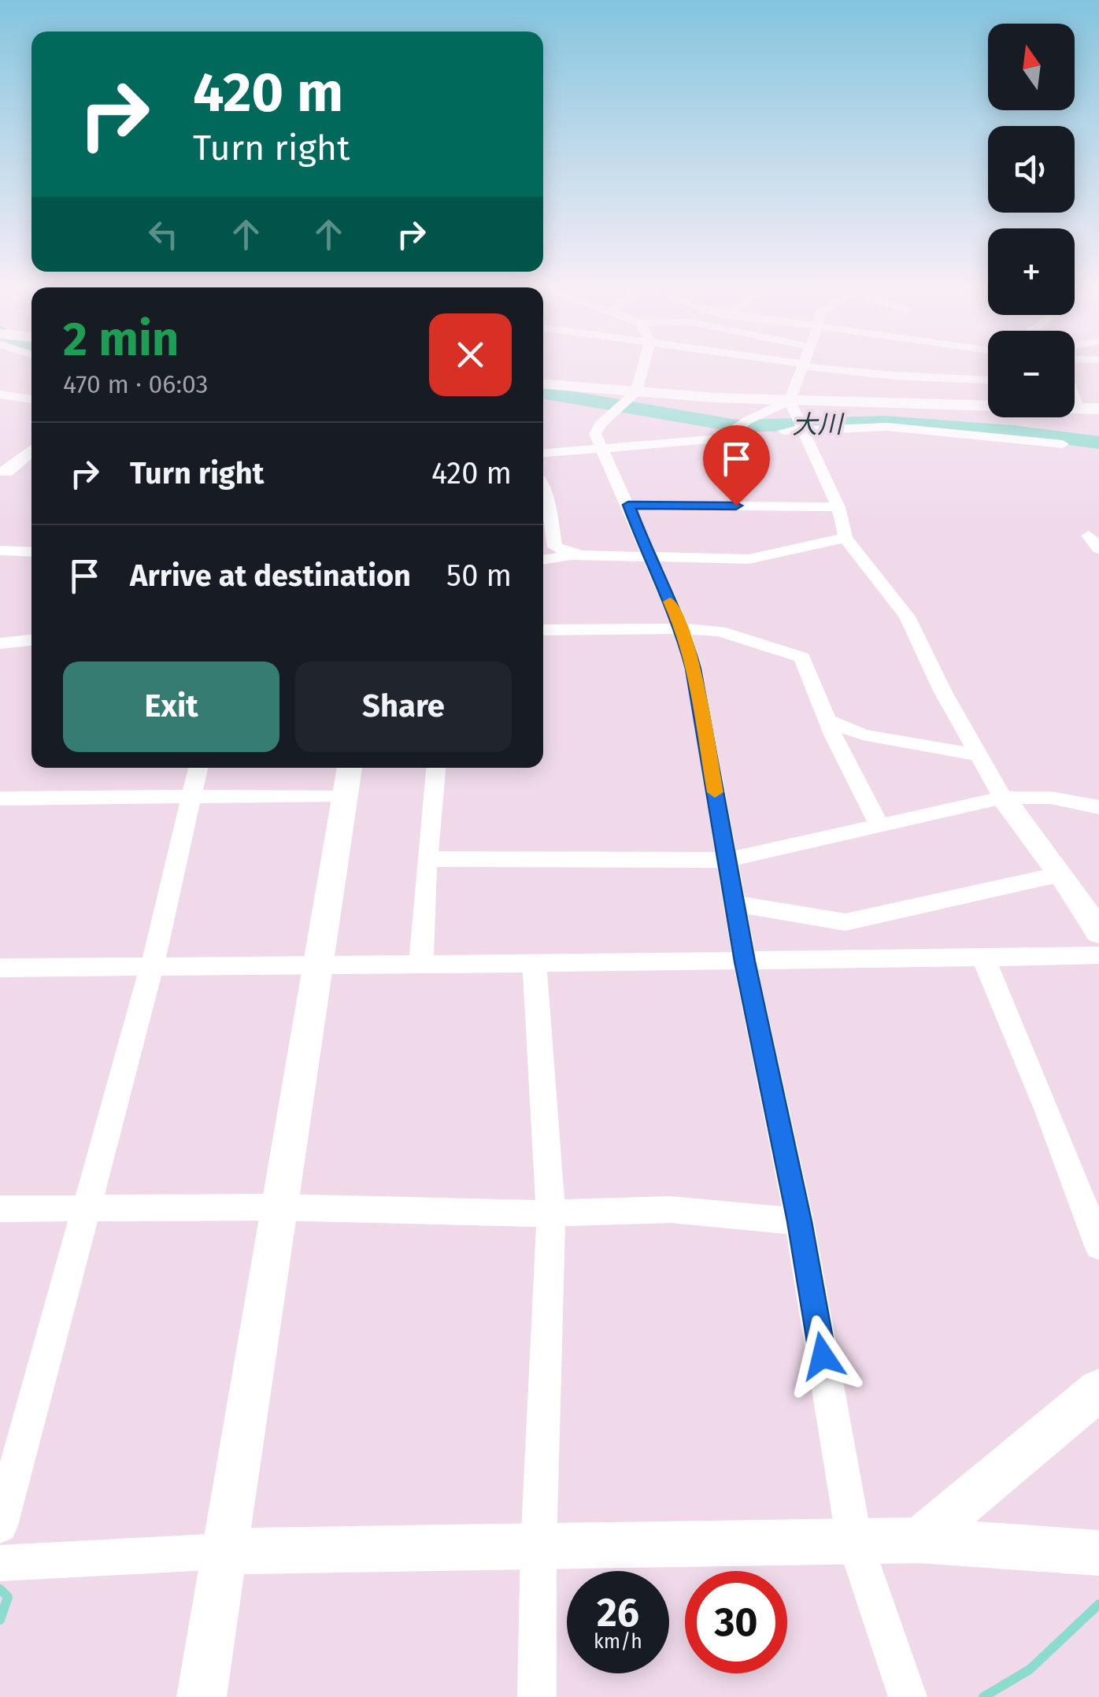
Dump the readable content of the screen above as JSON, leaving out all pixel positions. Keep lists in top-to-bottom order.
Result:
{
  "water": ["大川"],
  "north": "top",
  "page": {
    "map_buttons": ["+", "−"],
    "turn": ["420 m", "Turn right"],
    "heading": ["2 min", "470 m · 06:03"],
    "list": [
      {
        "name": "Turn right",
        "value": "420 m"
      },
      {
        "name": "Arrive at destination",
        "value": "50 m"
      }
    ],
    "buttons": ["Exit", "Share"],
    "speed": "26 km/h",
    "limit": "30"
  }
}
